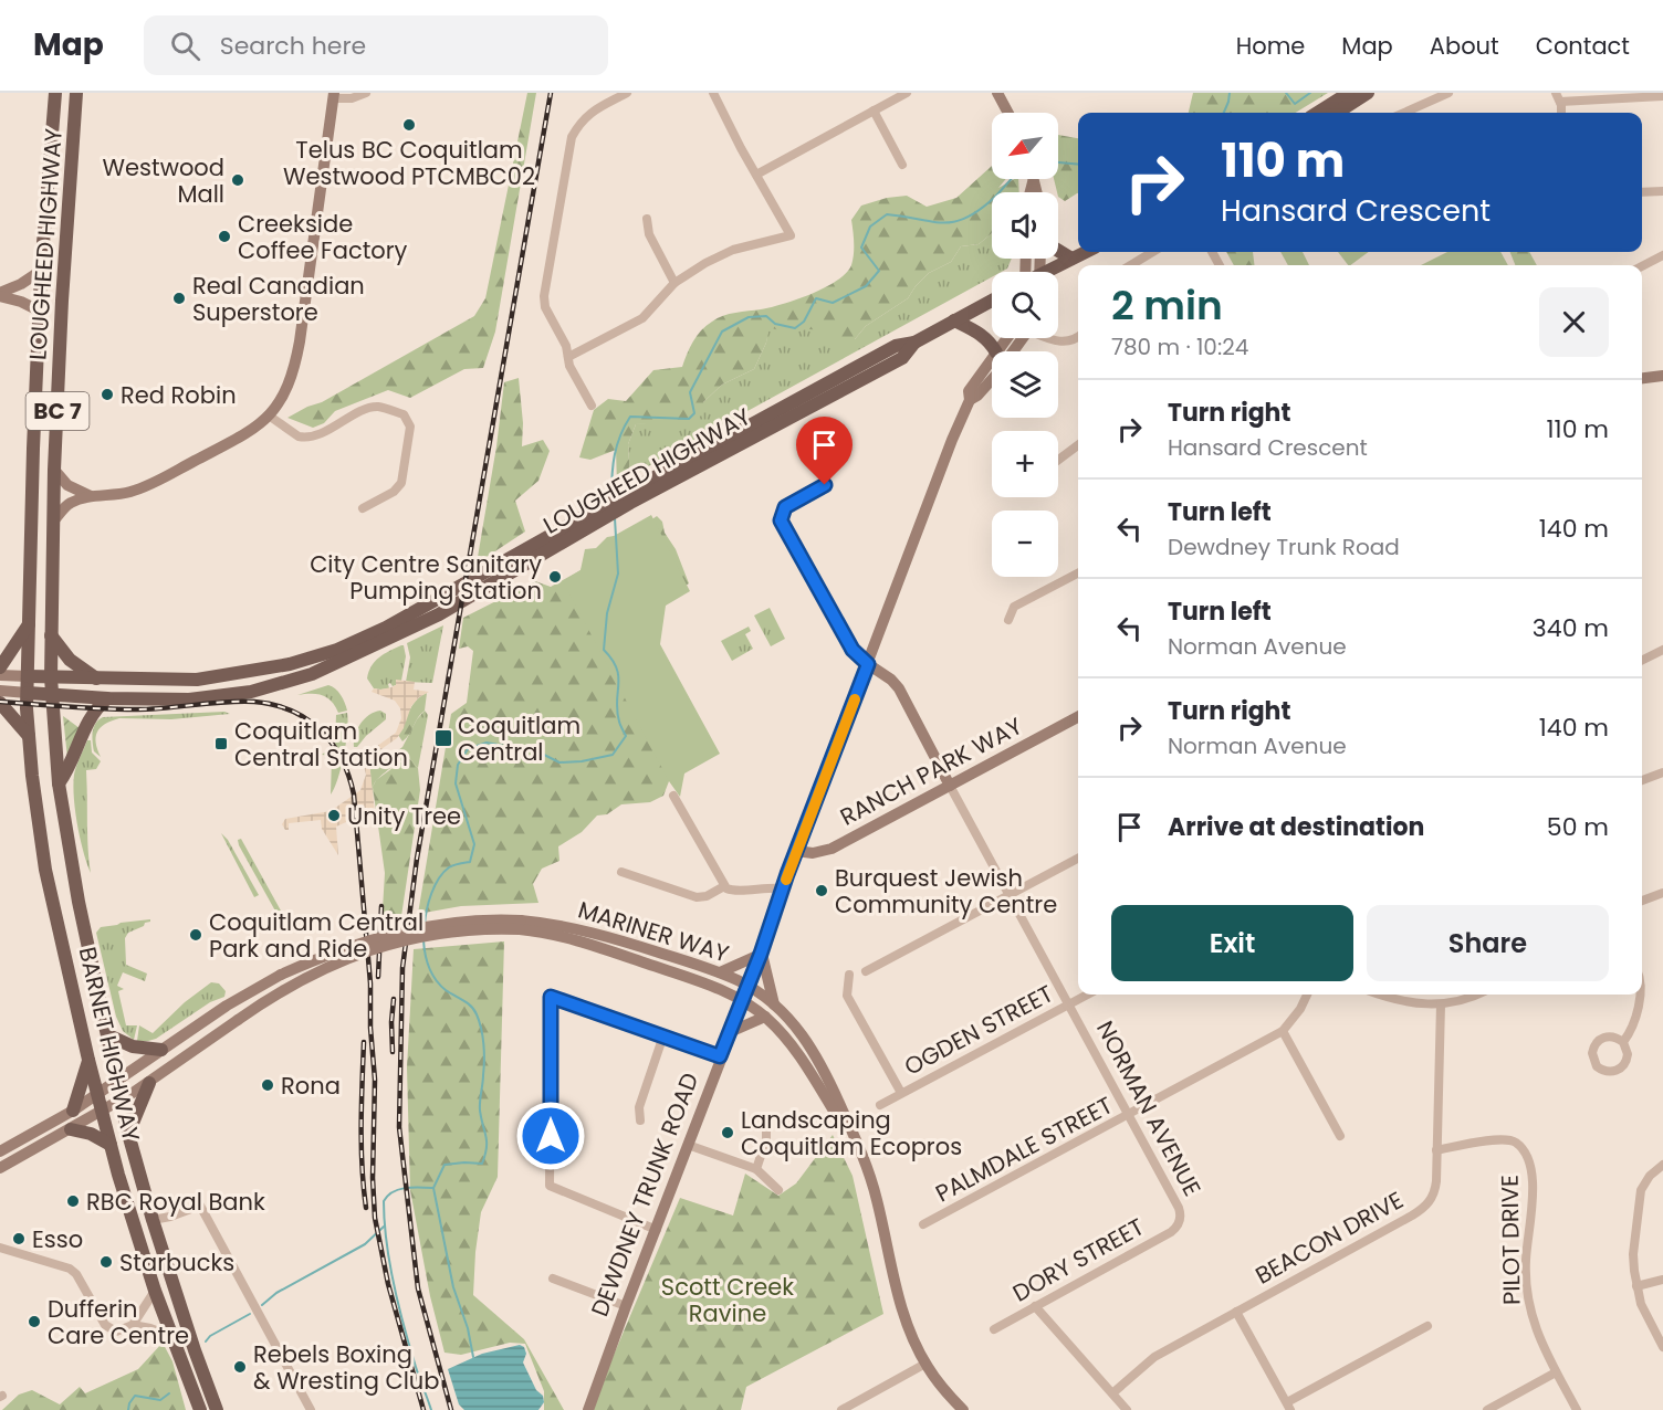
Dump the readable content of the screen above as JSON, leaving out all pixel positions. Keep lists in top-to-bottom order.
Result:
{
  "streets": {
    "main road": [
      "LOUGHEED HIGHWAY",
      "BC 7",
      "RANCH PARK WAY",
      "MARINER WAY",
      "BARNET HIGHWAY",
      "NORMAN AVENUE",
      "DEWDNEY TRUNK ROAD"
    ],
    "street": [
      "OGDEN STREET",
      "PALMDALE STREET",
      "BEACON DRIVE",
      "PILOT DRIVE",
      "DORY STREET"
    ]
  },
  "crossings": [
    ["LOUGHEED HIGHWAY", "BARNET HIGHWAY"],
    ["RANCH PARK WAY", "NORMAN AVENUE"],
    ["RANCH PARK WAY", "DEWDNEY TRUNK ROAD"],
    ["MARINER WAY", "BARNET HIGHWAY"],
    ["MARINER WAY", "DEWDNEY TRUNK ROAD"],
    ["OGDEN STREET", "NORMAN AVENUE"],
    ["NORMAN AVENUE", "PALMDALE STREET"],
    ["NORMAN AVENUE", "DEWDNEY TRUNK ROAD"],
    ["NORMAN AVENUE", "DORY STREET"],
    ["BEACON DRIVE", "PILOT DRIVE"]
  ],
  "parks": ["Scott Creek Ravine"],
  "places": {
    "other": [
      "Telus BC Coquitlam Westwood PTCMBC02",
      "Westwood Mall",
      "Creekside Coffee Factory",
      "Real Canadian Superstore",
      "Red Robin",
      "City Centre Sanitary Pumping Station",
      "Unity Tree",
      "Burquest Jewish Community Centre",
      "Coquitlam Central Park and Ride",
      "Rona",
      "Landscaping Coquitlam Ecopros",
      "RBC Royal Bank",
      "Esso",
      "Starbucks",
      "Dufferin Care Centre",
      "Rebels Boxing & Wresting Club"
    ],
    "transit": ["Coquitlam Central", "Coquitlam Central Station"]
  },
  "north": "bottom left",
  "page": {
    "header": "Map",
    "search": "Search here",
    "nav": [
      "Home",
      "Map",
      "About",
      "Contact"
    ],
    "map_buttons": ["+", "−"],
    "turn": ["110 m", "Hansard Crescent"],
    "heading": ["2 min", "780 m · 10:24"],
    "list": [
      {
        "name": "Turn right",
        "note": "Hansard Crescent",
        "value": "110 m"
      },
      {
        "name": "Turn left",
        "note": "Dewdney Trunk Road",
        "value": "140 m"
      },
      {
        "name": "Turn left",
        "note": "Norman Avenue",
        "value": "340 m"
      },
      {
        "name": "Turn right",
        "note": "Norman Avenue",
        "value": "140 m"
      },
      {
        "name": "Arrive at destination",
        "value": "50 m"
      }
    ],
    "buttons": ["Exit", "Share"]
  }
}
